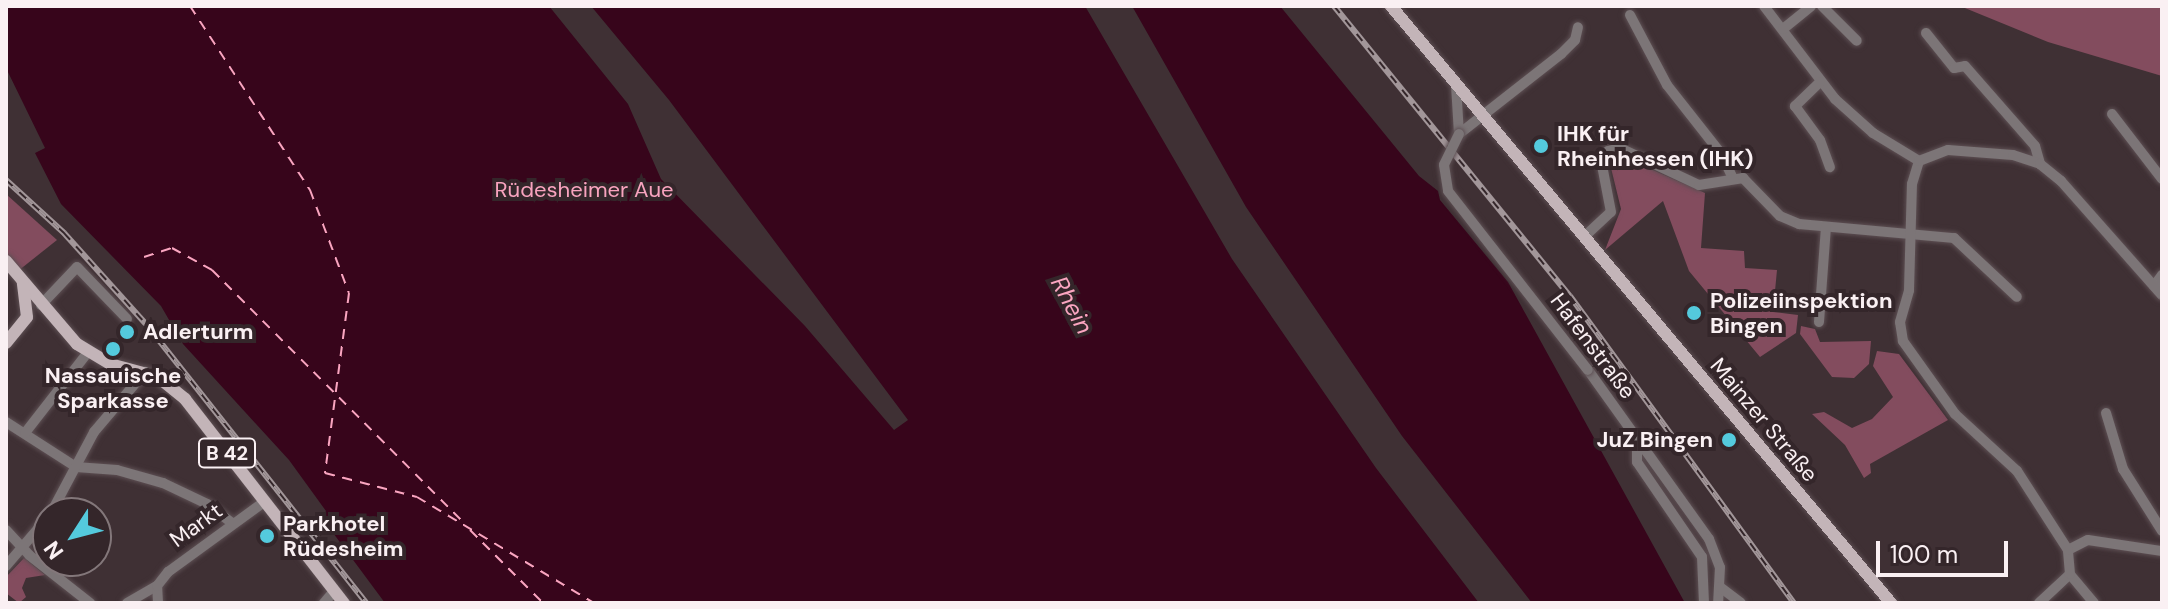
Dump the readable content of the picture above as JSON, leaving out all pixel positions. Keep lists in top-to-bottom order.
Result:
{
  "streets": {
    "main road": ["Mainzer Straße", "B 42"],
    "street": ["Hafenstraße", "Markt"]
  },
  "crossings": [
    ["Hafenstraße", "Mainzer Straße"],
    ["B 42", "Markt"]
  ],
  "water": ["Rhein"],
  "parks": ["Rüdesheimer Aue"],
  "places": [
    "IHK für Rheinhessen (IHK)",
    "Polizeiinspektion Bingen",
    "Adlerturm",
    "Nassauische Sparkasse",
    "JuZ Bingen",
    "Parkhotel Rüdesheim"
  ],
  "scale_bar": "100 m",
  "north": "bottom left"
}
